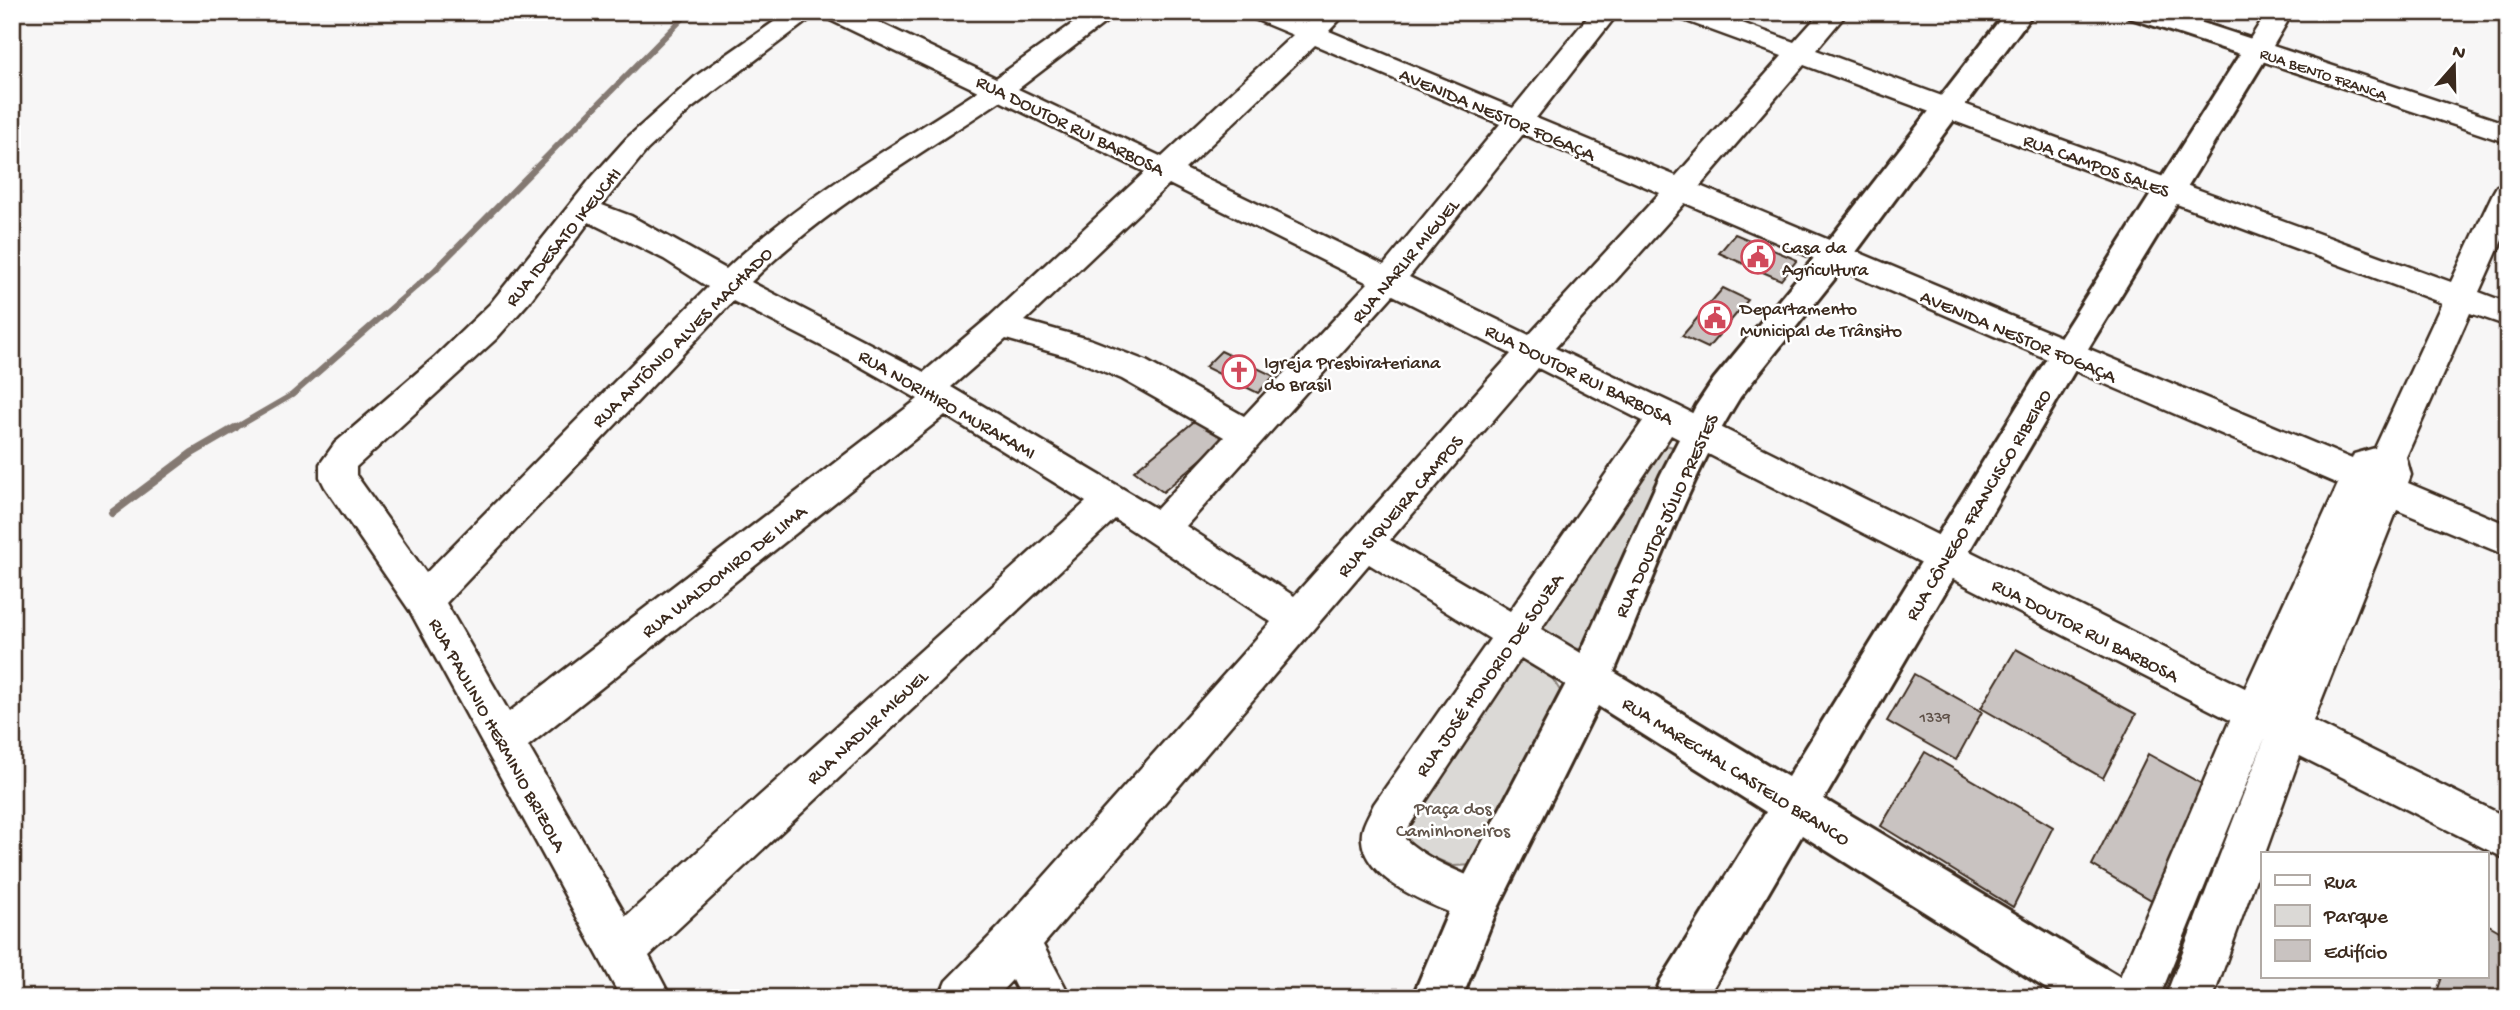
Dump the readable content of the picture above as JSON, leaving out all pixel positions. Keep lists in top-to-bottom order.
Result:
{
  "streets": {
    "main road": [
      "RUA BENTO FRANCA",
      "RUA CÔNEGO FRANCISCO RIBEIRO",
      "RUA DOUTOR JÚLIO PRESTES",
      "RUA MARECHAL CASTELO BRANCO"
    ],
    "street": [
      "AVENIDA NESTOR FOGAÇA",
      "RUA DOUTOR RUI BARBOSA",
      "RUA CAMPOS SALES",
      "RUA IDESATO IKEUCHI",
      "RUA NARLIR MIGUEL",
      "RUA ANTÔNIO ALVES MACHADO",
      "RUA NORIHIRO MURAKAMI",
      "RUA SIQUEIRA CAMPOS",
      "RUA WALDOMIRO DE LIMA",
      "RUA JOSÉ HONORIO DE SOUZA",
      "RUA NADLIR MIGUEL",
      "RUA PAULINIO HERMINIO BRIZOLA"
    ]
  },
  "crossings": [
    ["RUA BENTO FRANCA", "RUA CÔNEGO FRANCISCO RIBEIRO"],
    ["AVENIDA NESTOR FOGAÇA", "RUA NARLIR MIGUEL"],
    ["AVENIDA NESTOR FOGAÇA", "RUA CÔNEGO FRANCISCO RIBEIRO"],
    ["AVENIDA NESTOR FOGAÇA", "RUA SIQUEIRA CAMPOS"],
    ["AVENIDA NESTOR FOGAÇA", "RUA DOUTOR JÚLIO PRESTES"],
    ["AVENIDA NESTOR FOGAÇA", "RUA WALDOMIRO DE LIMA"],
    ["RUA DOUTOR RUI BARBOSA", "RUA NARLIR MIGUEL"],
    ["RUA DOUTOR RUI BARBOSA", "RUA ANTÔNIO ALVES MACHADO"],
    ["RUA DOUTOR RUI BARBOSA", "RUA CÔNEGO FRANCISCO RIBEIRO"],
    ["RUA DOUTOR RUI BARBOSA", "RUA SIQUEIRA CAMPOS"],
    ["RUA DOUTOR RUI BARBOSA", "RUA DOUTOR JÚLIO PRESTES"],
    ["RUA DOUTOR RUI BARBOSA", "RUA WALDOMIRO DE LIMA"],
    ["RUA DOUTOR RUI BARBOSA", "RUA JOSÉ HONORIO DE SOUZA"],
    ["RUA CAMPOS SALES", "RUA CÔNEGO FRANCISCO RIBEIRO"],
    ["RUA CAMPOS SALES", "RUA SIQUEIRA CAMPOS"],
    ["RUA CAMPOS SALES", "RUA DOUTOR JÚLIO PRESTES"],
    ["RUA IDESATO IKEUCHI", "RUA NORIHIRO MURAKAMI"],
    ["RUA IDESATO IKEUCHI", "RUA PAULINIO HERMINIO BRIZOLA"],
    ["RUA NARLIR MIGUEL", "RUA NORIHIRO MURAKAMI"],
    ["RUA ANTÔNIO ALVES MACHADO", "RUA NORIHIRO MURAKAMI"],
    ["RUA ANTÔNIO ALVES MACHADO", "RUA PAULINIO HERMINIO BRIZOLA"],
    ["RUA NORIHIRO MURAKAMI", "RUA SIQUEIRA CAMPOS"],
    ["RUA NORIHIRO MURAKAMI", "RUA WALDOMIRO DE LIMA"],
    ["RUA NORIHIRO MURAKAMI", "RUA NADLIR MIGUEL"],
    ["RUA CÔNEGO FRANCISCO RIBEIRO", "RUA MARECHAL CASTELO BRANCO"],
    ["RUA SIQUEIRA CAMPOS", "RUA MARECHAL CASTELO BRANCO"],
    ["RUA DOUTOR JÚLIO PRESTES", "RUA JOSÉ HONORIO DE SOUZA"],
    ["RUA DOUTOR JÚLIO PRESTES", "RUA MARECHAL CASTELO BRANCO"],
    ["RUA WALDOMIRO DE LIMA", "RUA PAULINIO HERMINIO BRIZOLA"],
    ["RUA JOSÉ HONORIO DE SOUZA", "RUA MARECHAL CASTELO BRANCO"],
    ["RUA NADLIR MIGUEL", "RUA PAULINIO HERMINIO BRIZOLA"]
  ],
  "parks": ["Praça dos Caminhoneiros"],
  "places": {
    "public building": ["Casa da Agricultura", "Departamento Municipal de Trânsito"],
    "church": ["Igreja Presbirateriana do Brasil"]
  },
  "house_numbers": ["1339"],
  "legend": ["Rua", "Parque", "Edifício"],
  "north": "top"
}
